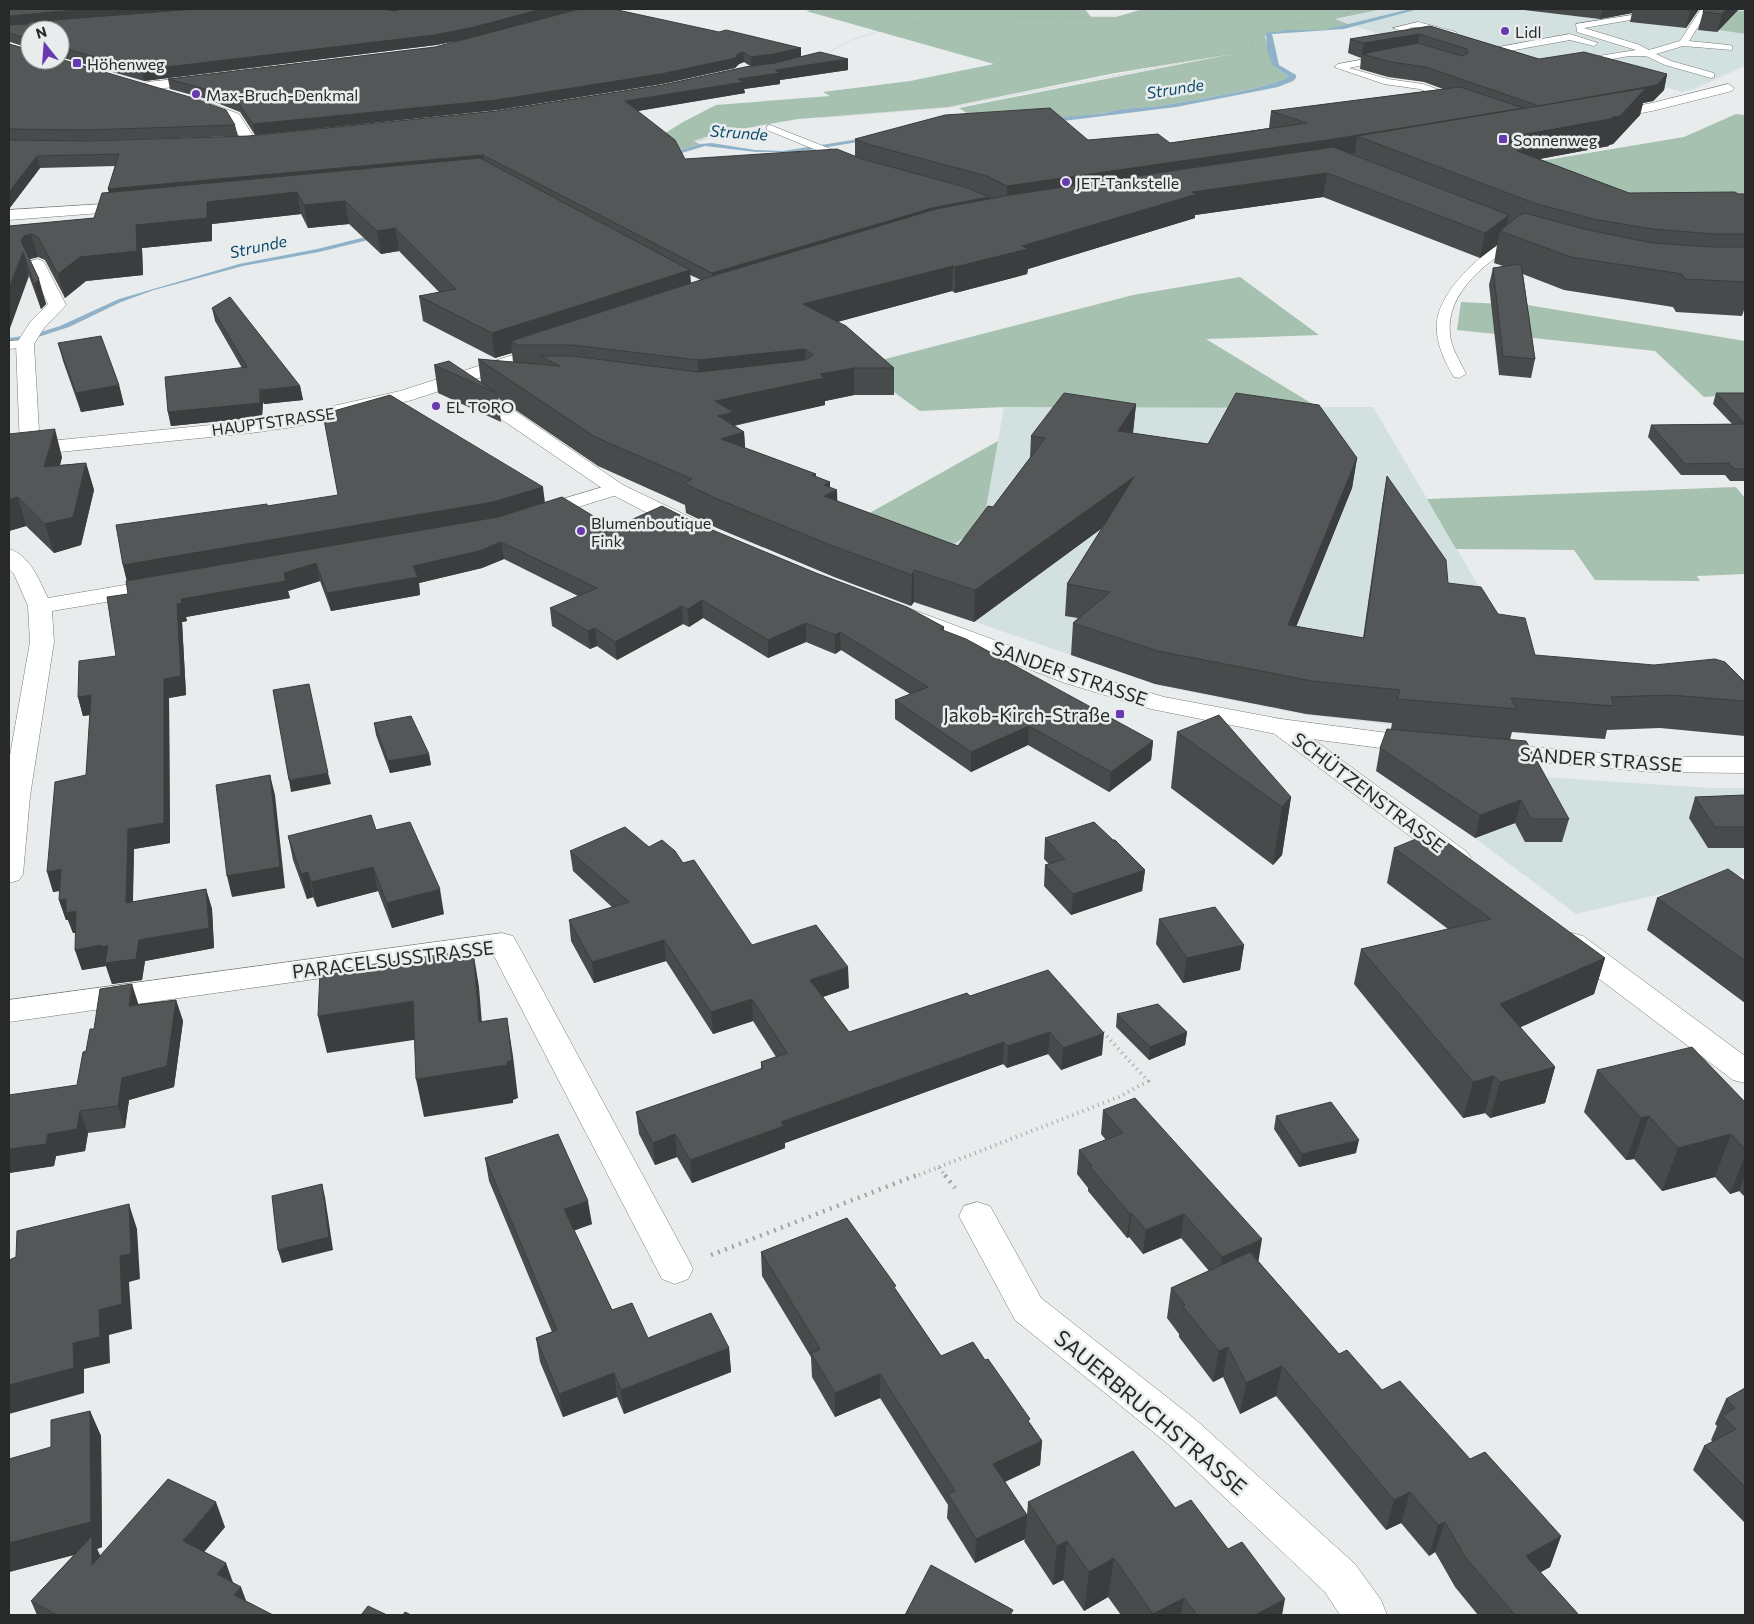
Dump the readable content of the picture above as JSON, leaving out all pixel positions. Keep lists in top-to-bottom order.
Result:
{
  "streets": {
    "street": [
      "HAUPTSTRASSE",
      "SANDER STRASSE",
      "SCHÜTZENSTRASSE",
      "PARACELSUSSTRASSE",
      "SAUERBRUCHSTRASSE"
    ]
  },
  "crossings": [
    ["SANDER STRASSE", "SCHÜTZENSTRASSE"]
  ],
  "water": ["Strunde"],
  "places": {
    "other": [
      "Lidl",
      "Max-Bruch-Denkmal",
      "JET-Tankstelle",
      "EL TORO",
      "Blumenboutique Fink"
    ],
    "transit": ["Höhenweg", "Sonnenweg", "Jakob-Kirch-Straße"]
  },
  "north": "top"
}
